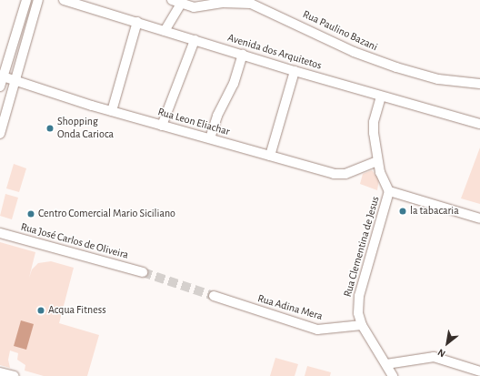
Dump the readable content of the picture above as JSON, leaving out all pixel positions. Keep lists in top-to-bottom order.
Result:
{
  "streets": {
    "street": [
      "Rua Paulino Bazani",
      "Avenida dos Arquitetos",
      "Rua Leon Eliachar",
      "Rua José Carlos de Oliveira",
      "Rua Clementina de Jesus",
      "Rua Adina Mera"
    ]
  },
  "crossings": [
    ["Avenida dos Arquitetos", "Rua Clementina de Jesus"],
    ["Rua Leon Eliachar", "Rua Clementina de Jesus"],
    ["Rua Clementina de Jesus", "Rua Adina Mera"]
  ],
  "places": [
    "Shopping Onda Carioca",
    "la tabacaria",
    "Centro Comercial Mario Siciliano",
    "Acqua Fitness"
  ],
  "north": "bottom left"
}
